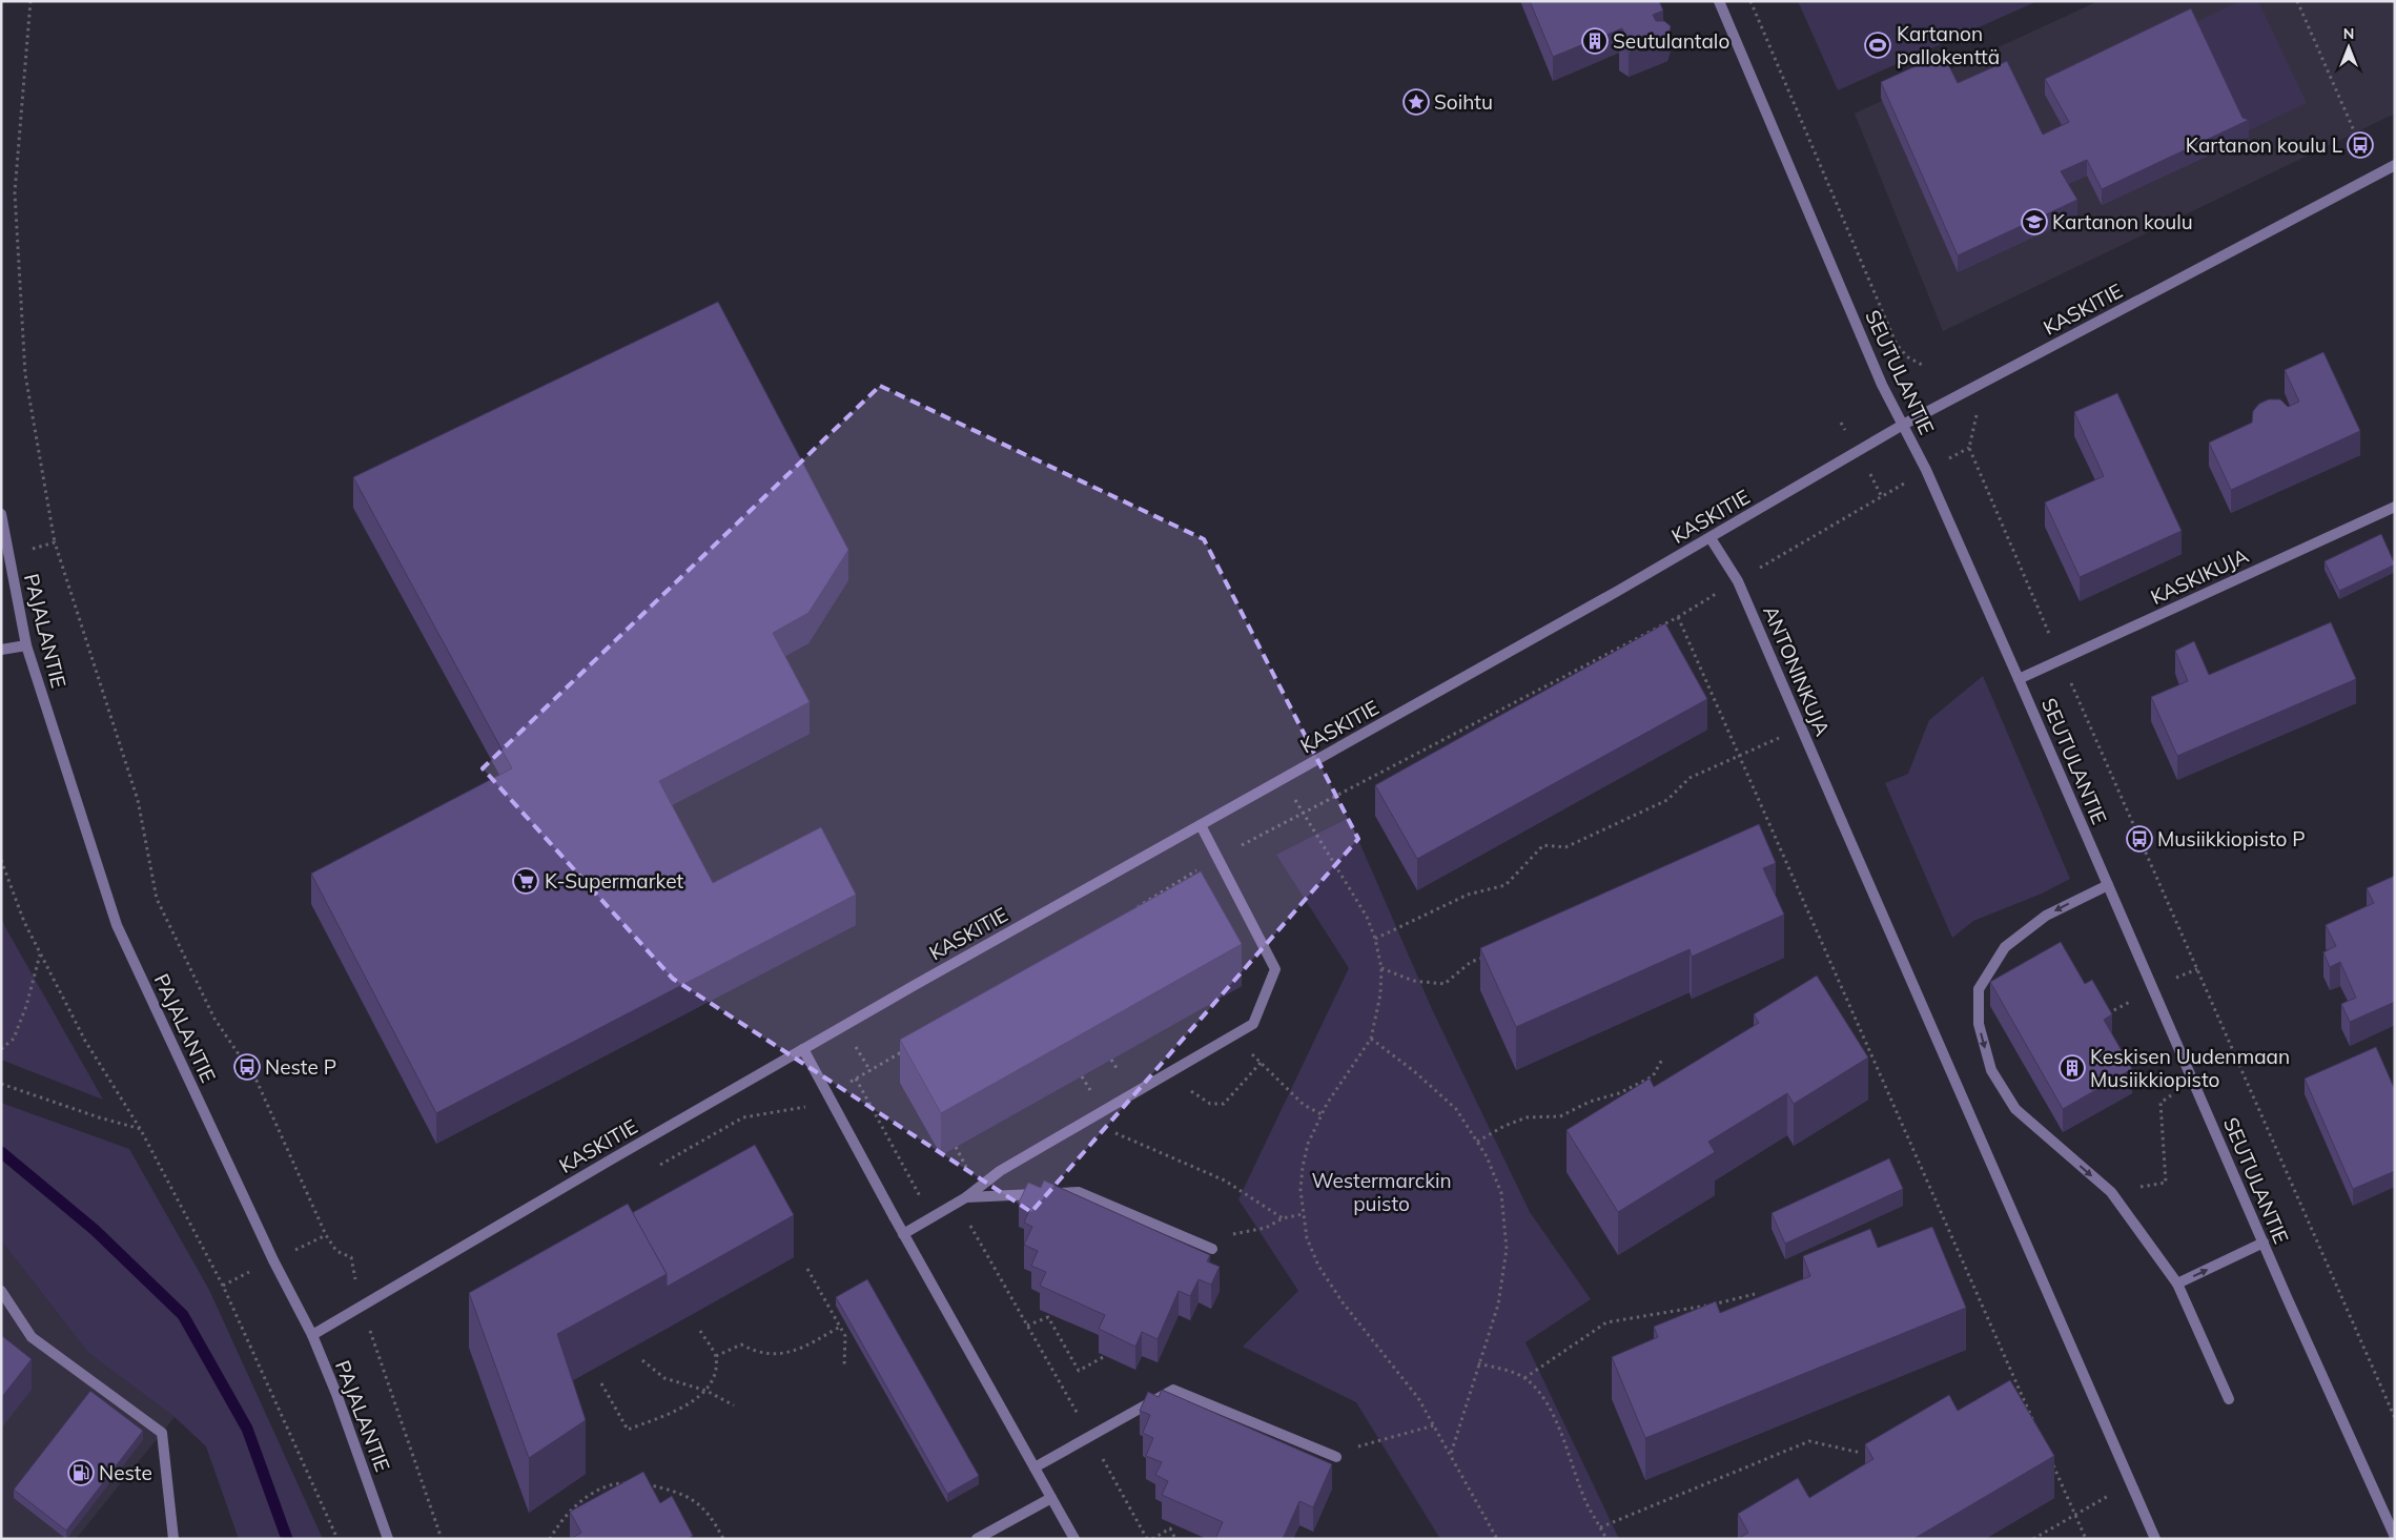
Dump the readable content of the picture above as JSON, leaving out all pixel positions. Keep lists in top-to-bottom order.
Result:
{
  "streets": {
    "street": [
      "KASKITIE",
      "SEUTULANTIE",
      "KASKIKUJA",
      "PAJALANTIE",
      "ANTONINKUJA"
    ]
  },
  "crossings": [
    ["KASKITIE", "SEUTULANTIE"],
    ["KASKITIE", "PAJALANTIE"],
    ["KASKITIE", "ANTONINKUJA"],
    ["SEUTULANTIE", "KASKIKUJA"]
  ],
  "parks": ["Westermarckin puisto"],
  "places": {
    "building": ["Seutulantalo", "Keskisen Uudenmaan Musiikkiopisto"],
    "sports": ["Kartanon pallokenttä"],
    "place": ["Soihtu"],
    "bus stop": ["Kartanon koulu L", "Musiikkiopisto P", "Neste P"],
    "school or university": ["Kartanon koulu"],
    "supermarket": ["K-Supermarket"],
    "fuel station": ["Neste"]
  },
  "north": "top"
}
